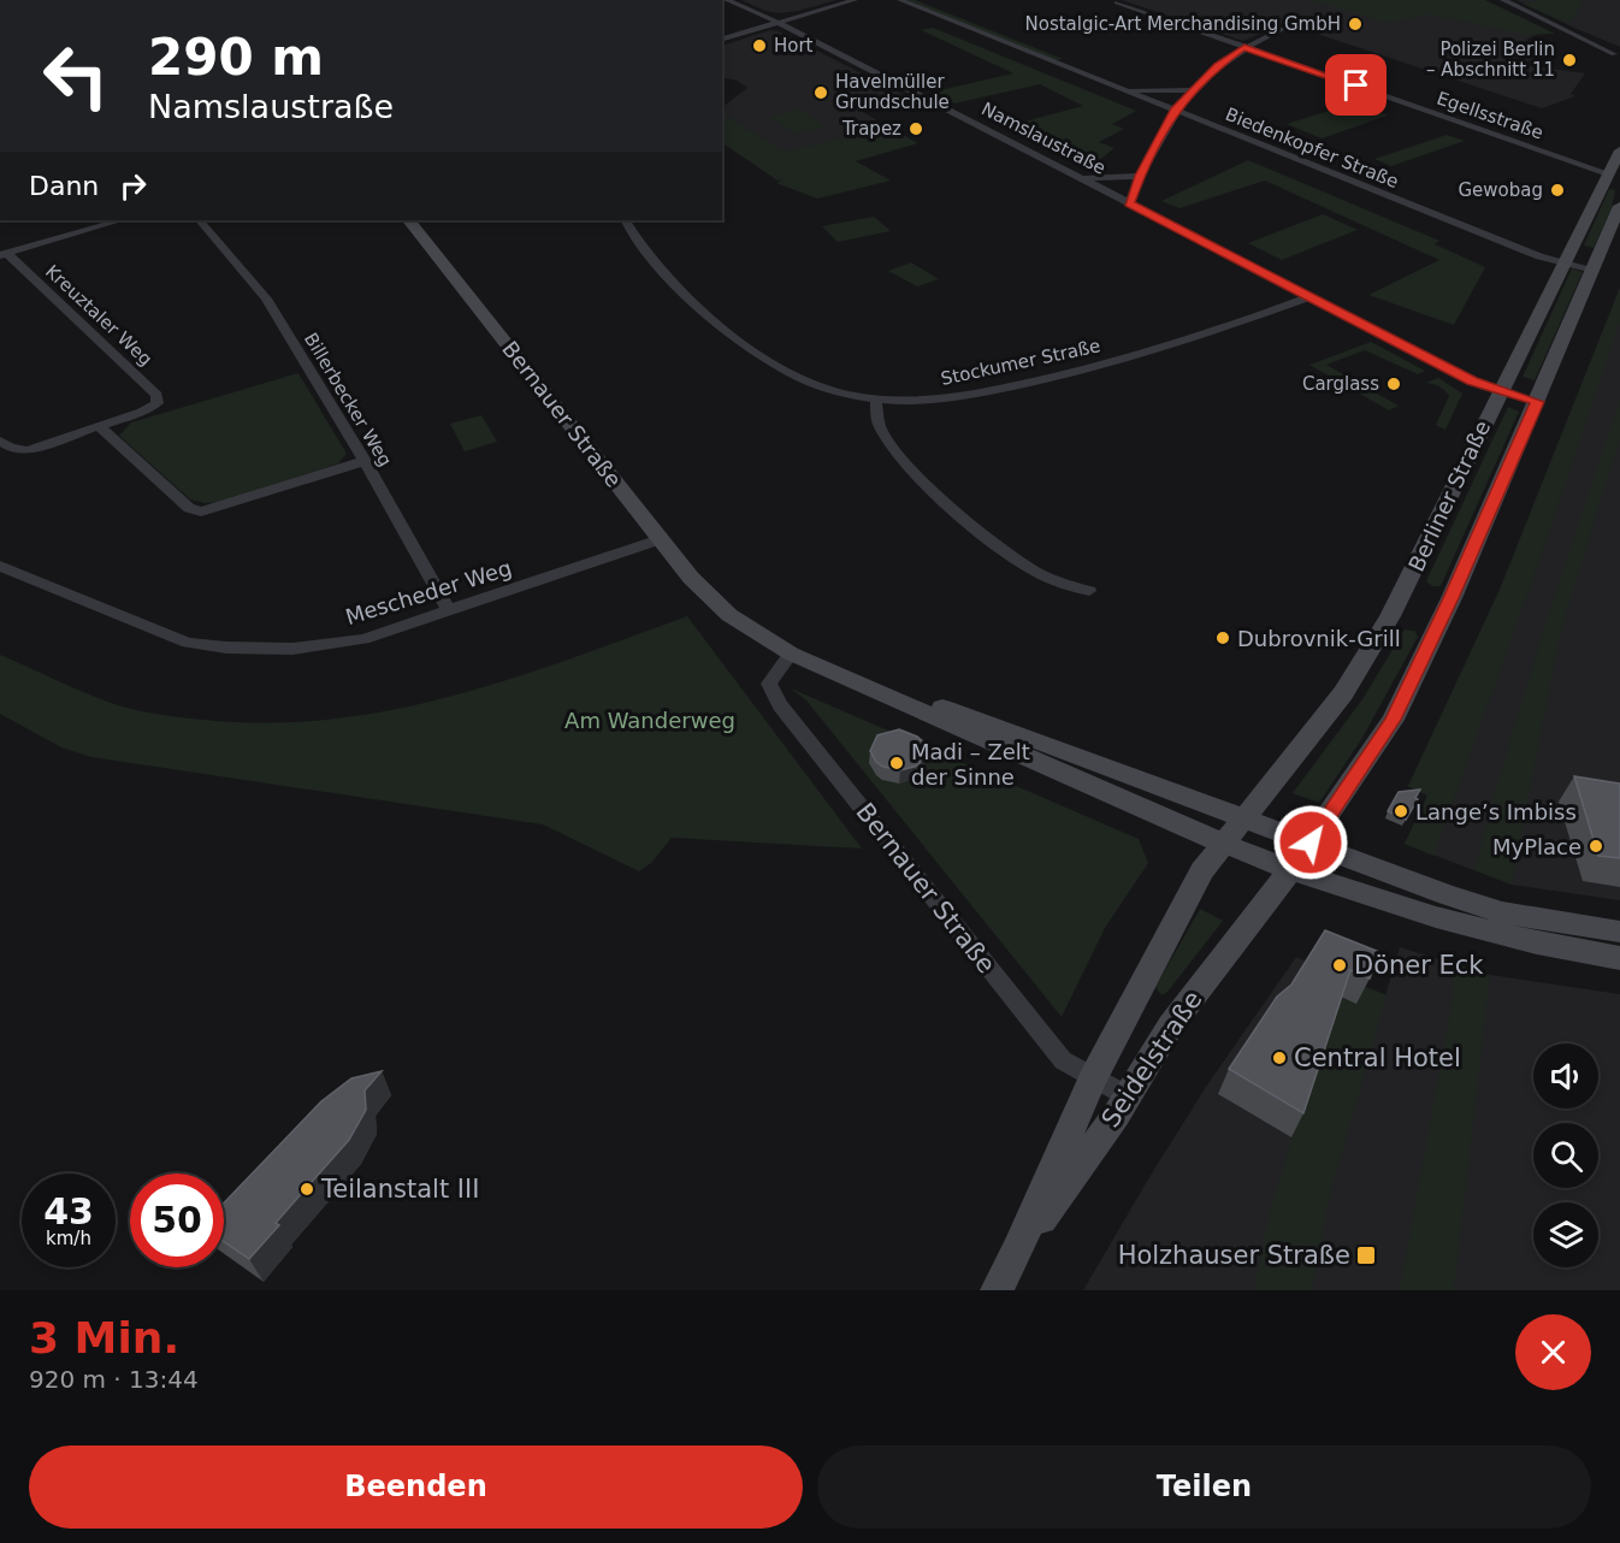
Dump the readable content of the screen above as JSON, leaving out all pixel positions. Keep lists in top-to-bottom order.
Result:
{
  "streets": {
    "main road": ["Bernauer Straße", "Berliner Straße", "Seidelstraße"],
    "street": [
      "Egellsstraße",
      "Namslaustraße",
      "Biedenkopfer Straße",
      "Kreuztaler Weg",
      "Stockumer Straße",
      "Billerbecker Weg",
      "Mescheder Weg"
    ]
  },
  "crossings": [
    ["Egellsstraße", "Berliner Straße"],
    ["Namslaustraße", "Stockumer Straße"],
    ["Namslaustraße", "Berliner Straße"],
    ["Biedenkopfer Straße", "Berliner Straße"],
    ["Billerbecker Weg", "Mescheder Weg"],
    ["Bernauer Straße", "Berliner Straße"],
    ["Bernauer Straße", "Mescheder Weg"],
    ["Bernauer Straße", "Seidelstraße"],
    ["Berliner Straße", "Seidelstraße"]
  ],
  "parks": ["Am Wanderweg"],
  "places": {
    "other": [
      "Nostalgic-Art Merchandising GmbH",
      "Hort",
      "Polizei Berlin – Abschnitt 11",
      "Havelmüller Grundschule",
      "Trapez",
      "Gewobag",
      "Carglass",
      "Dubrovnik-Grill",
      "Madi – Zelt der Sinne",
      "Lange’s Imbiss",
      "MyPlace",
      "Döner Eck",
      "Central Hotel",
      "Teilanstalt III"
    ],
    "transit": ["Holzhauser Straße"]
  },
  "page": {
    "turn": ["290 m", "Namslaustraße"],
    "then": "Dann",
    "speed": "43 km/h",
    "limit": "50",
    "heading": ["3 Min.", "920 m · 13:44"],
    "buttons": ["Beenden", "Teilen"]
  }
}
